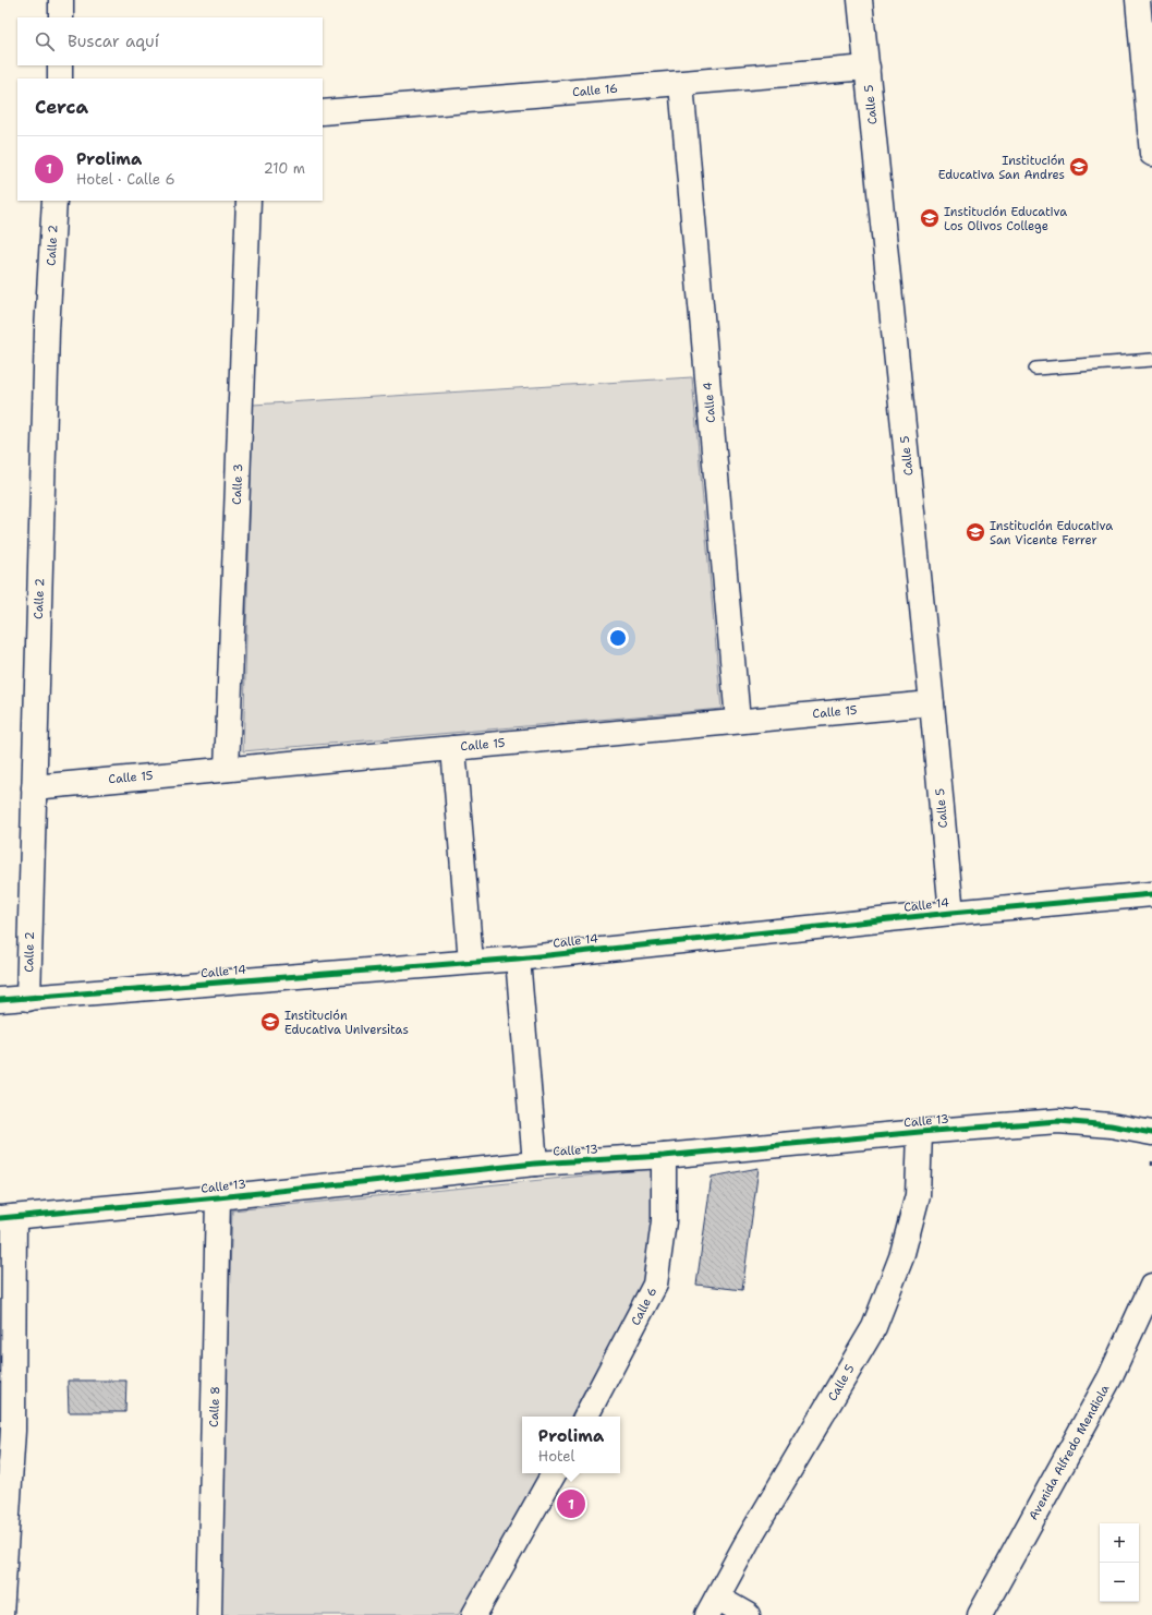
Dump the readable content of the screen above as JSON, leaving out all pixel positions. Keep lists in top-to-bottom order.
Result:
{
  "streets": {
    "street": [
      "Calle 16",
      "Calle 5",
      "Calle 2",
      "Calle 4",
      "Calle 3",
      "Calle 15",
      "Calle 14",
      "Calle 13",
      "Calle 6",
      "Calle 8",
      "Avenida Alfredo Mendiola"
    ]
  },
  "crossings": [
    ["Calle 16", "Calle 5"],
    ["Calle 16", "Calle 4"],
    ["Calle 5", "Calle 15"],
    ["Calle 5", "Calle 14"],
    ["Calle 5", "Calle 13"],
    ["Calle 2", "Calle 15"],
    ["Calle 2", "Calle 14"],
    ["Calle 4", "Calle 15"],
    ["Calle 3", "Calle 15"],
    ["Calle 13", "Calle 6"],
    ["Calle 13", "Calle 8"]
  ],
  "places": {
    "school or university": [
      "Institución Educativa San Andres",
      "Institución Educativa Los Olivos College",
      "Institución Educativa San Vicente Ferrer",
      "Institución Educativa Universitas"
    ]
  },
  "page": {
    "search": "Buscar aquí",
    "heading": "Cerca",
    "list": [
      {
        "mark": "1",
        "name": "Prolima",
        "note": "Hotel · Calle 6",
        "value": "210 m"
      }
    ],
    "popup": ["Prolima", "Hotel"],
    "pins": "1",
    "map_buttons": ["+", "−"]
  }
}
